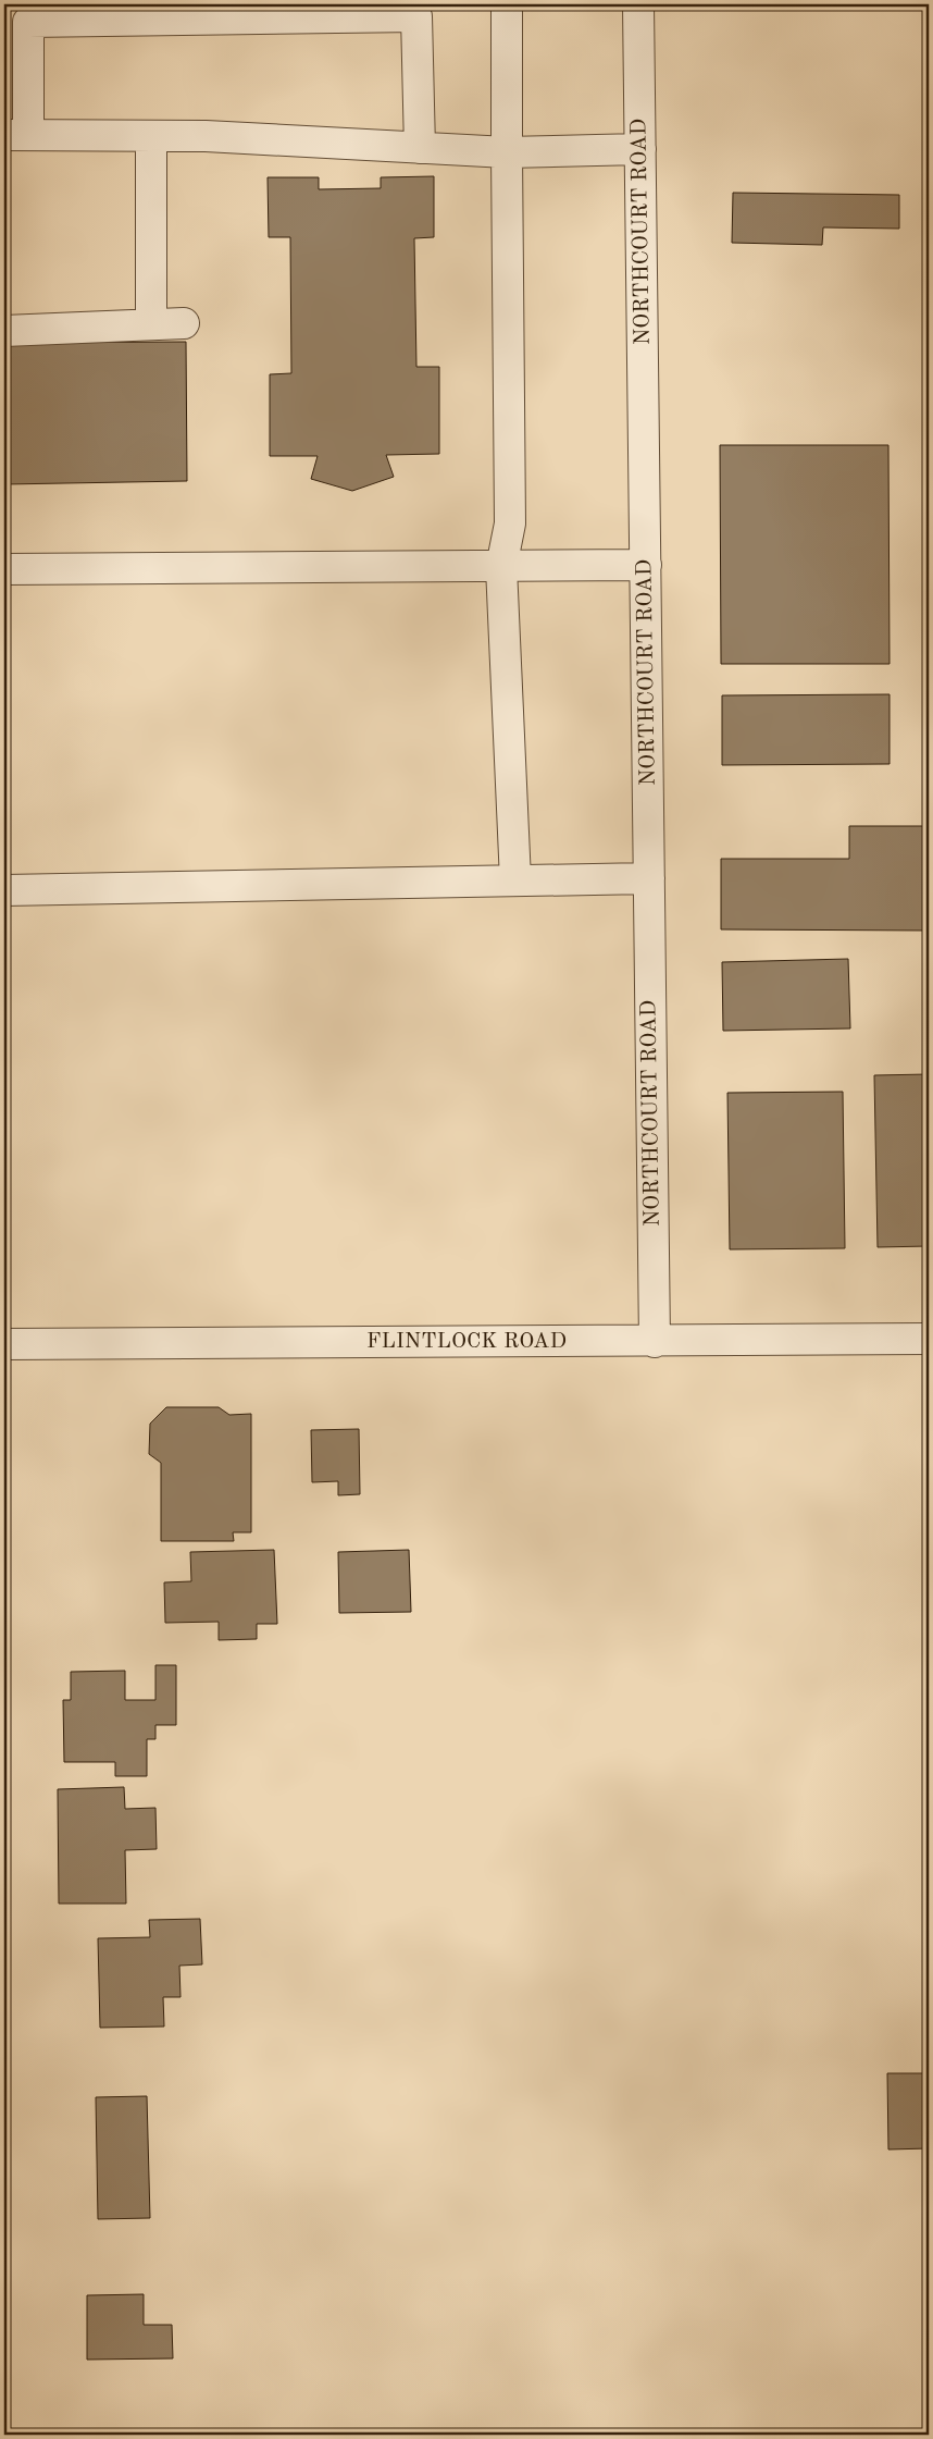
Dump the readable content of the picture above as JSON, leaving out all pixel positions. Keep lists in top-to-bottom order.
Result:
{
  "streets": {
    "street": ["NORTHCOURT ROAD", "FLINTLOCK ROAD"]
  },
  "crossings": [
    ["NORTHCOURT ROAD", "FLINTLOCK ROAD"]
  ]
}
